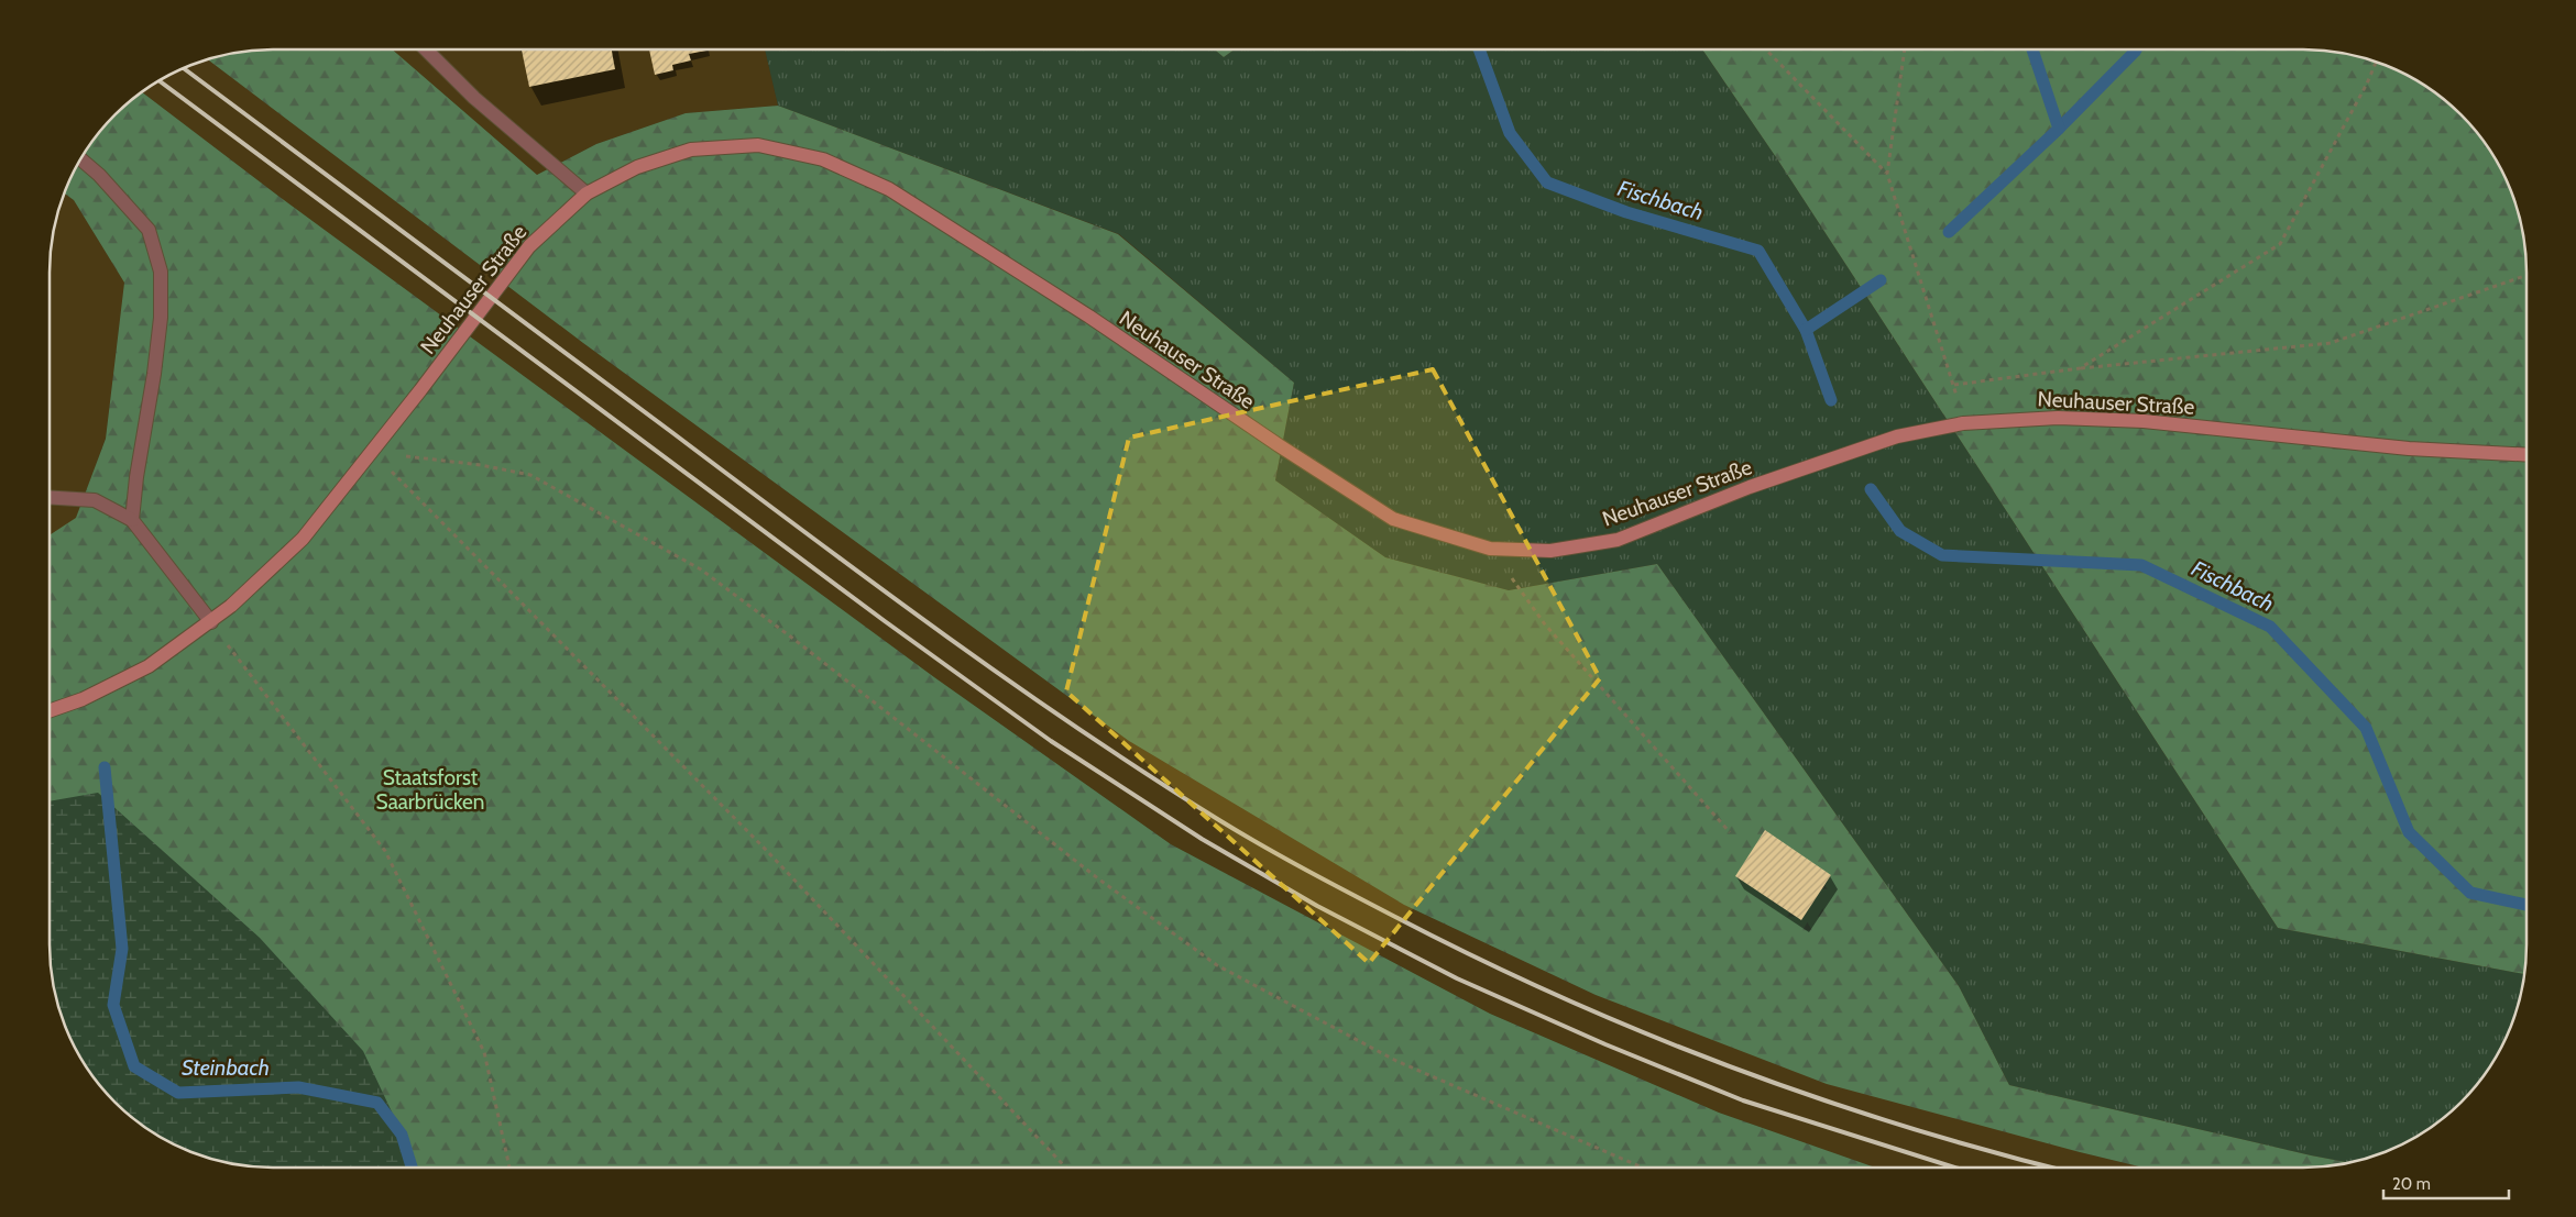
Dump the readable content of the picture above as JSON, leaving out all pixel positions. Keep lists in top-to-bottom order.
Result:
{
  "streets": {
    "main road": ["Neuhauser Straße"]
  },
  "water": ["Fischbach", "Steinbach"],
  "parks": ["Staatsforst Saarbrücken"],
  "scale_bar": "20 m"
}
